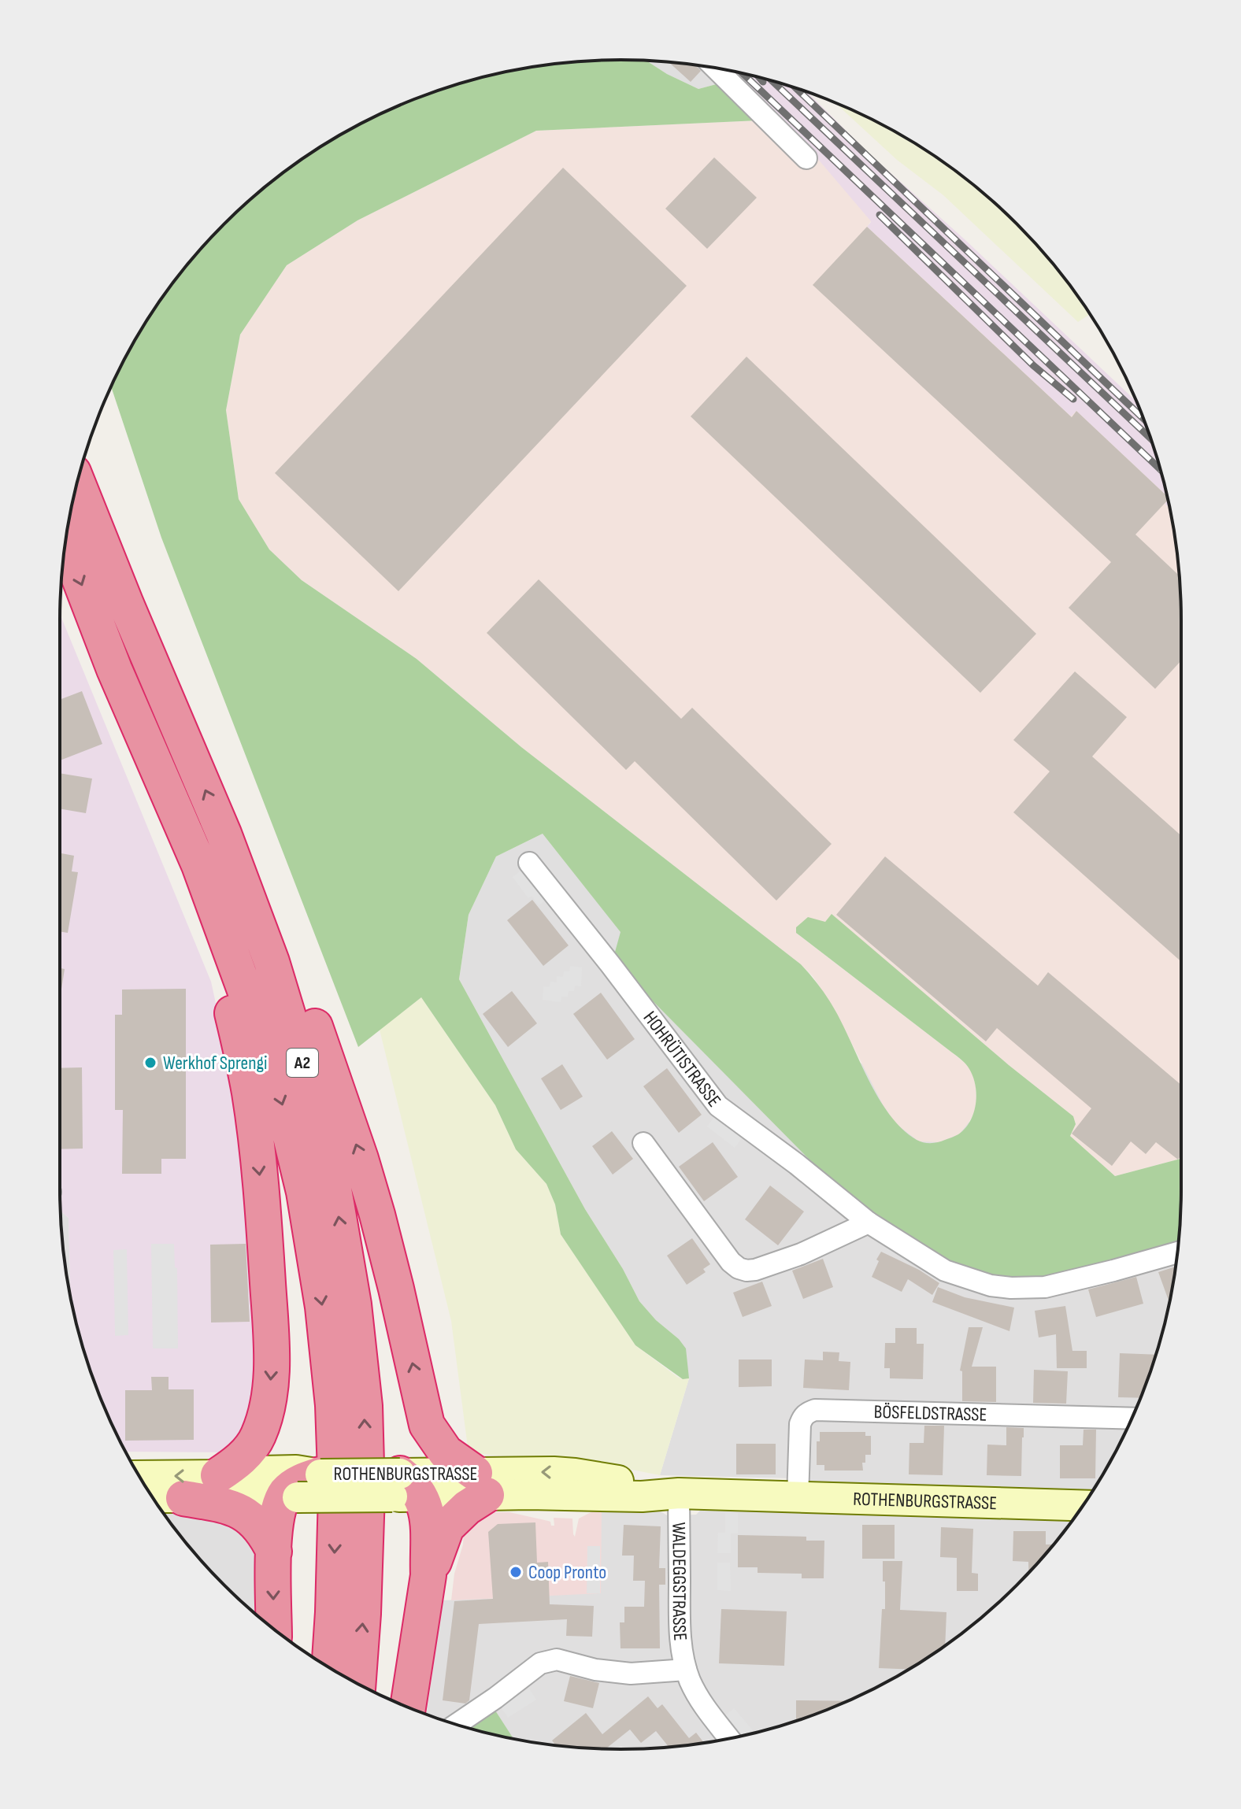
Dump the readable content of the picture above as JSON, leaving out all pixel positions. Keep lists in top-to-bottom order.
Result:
{
  "streets": {
    "highway": ["A2"],
    "main road": ["ROTHENBURGSTRASSE"],
    "street": ["HOHRÜTISTRASSE", "BÖSFELDSTRASSE", "WALDEGGSTRASSE"]
  },
  "crossings": [
    ["BÖSFELDSTRASSE", "ROTHENBURGSTRASSE"],
    ["ROTHENBURGSTRASSE", "WALDEGGSTRASSE"]
  ],
  "places": ["Werkhof Sprengi", "Coop Pronto"]
}
